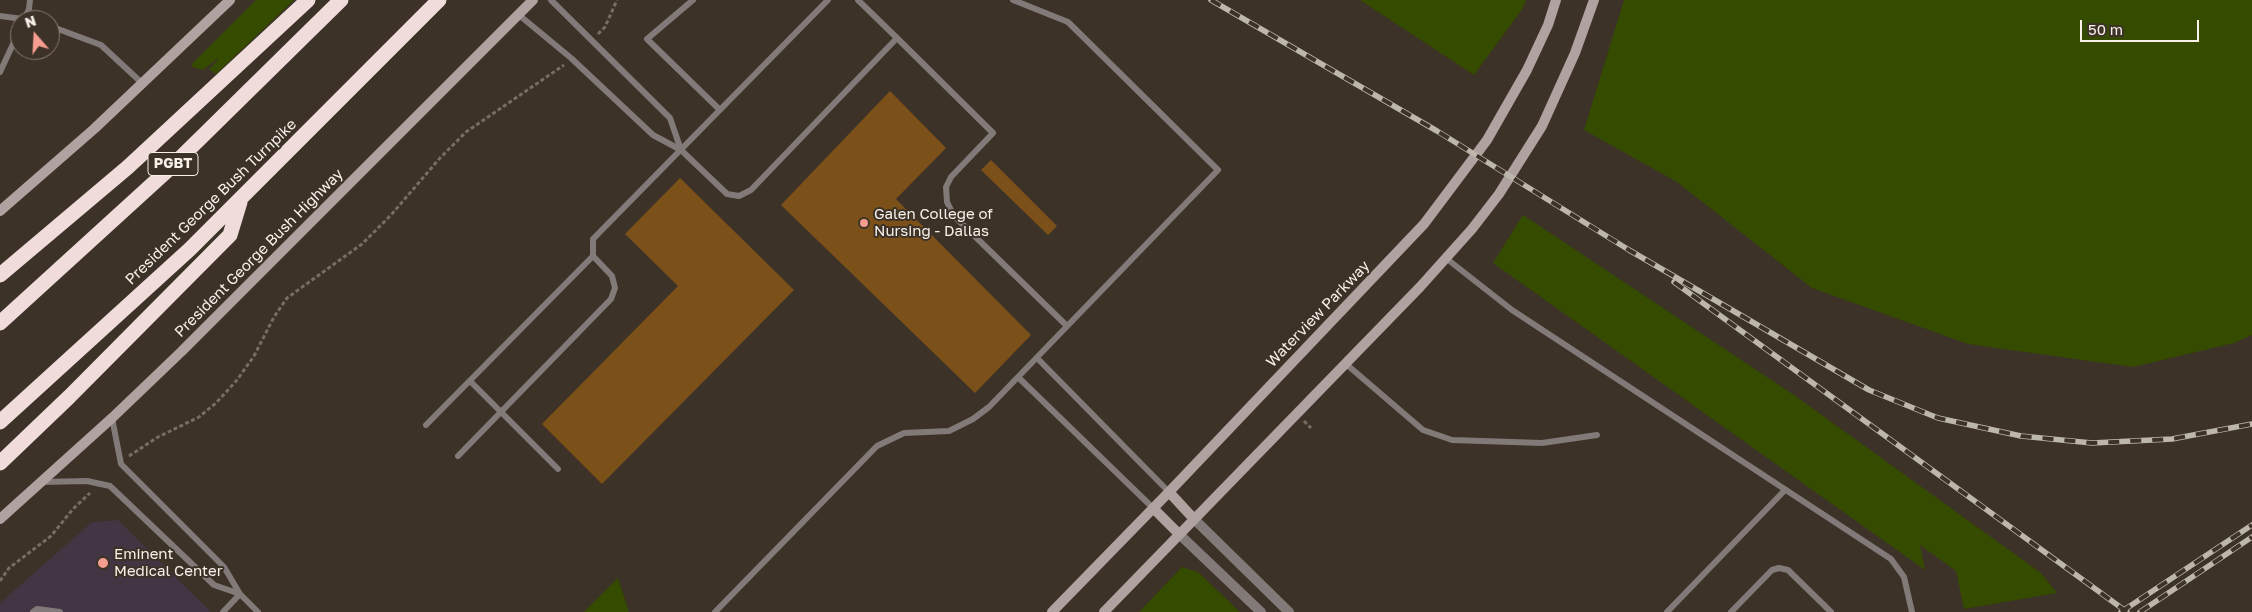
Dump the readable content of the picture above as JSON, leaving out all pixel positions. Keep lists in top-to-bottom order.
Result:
{
  "streets": {
    "highway": ["PGBT", "President George Bush Turnpike"],
    "main road": ["President George Bush Highway", "Waterview Parkway"]
  },
  "places": ["Galen College of Nursing - Dallas", "Eminent Medical Center"],
  "scale_bar": "50 m",
  "north": "top"
}
